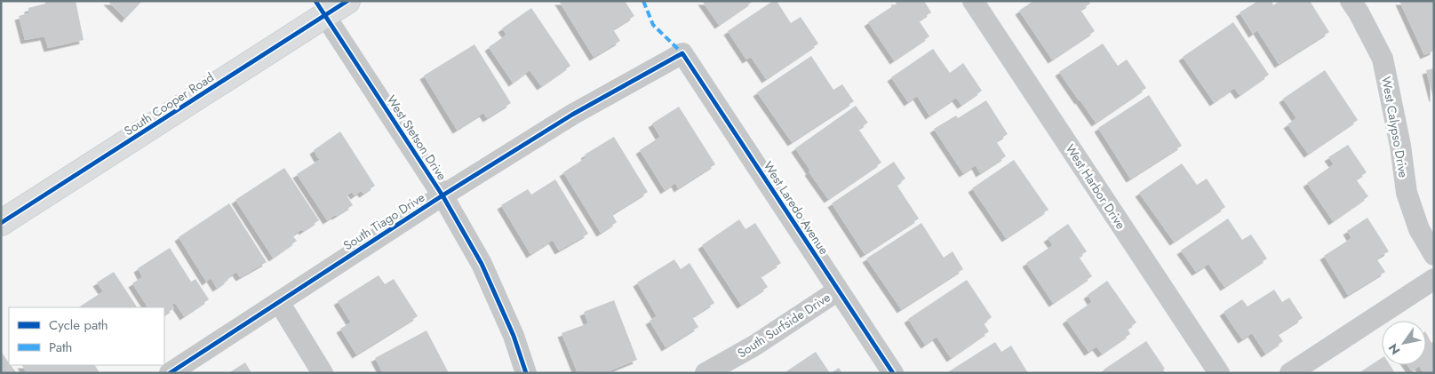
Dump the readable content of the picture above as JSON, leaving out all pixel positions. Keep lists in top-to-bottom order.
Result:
{
  "streets": {
    "main road": ["South Cooper Road"],
    "street": [
      "West Calypso Drive",
      "West Stetson Drive",
      "West Harbor Drive",
      "West Laredo Avenue",
      "South Tiago Drive",
      "South Surfside Drive"
    ]
  },
  "crossings": [
    ["South Cooper Road", "West Stetson Drive"],
    ["West Stetson Drive", "South Tiago Drive"],
    ["West Laredo Avenue", "South Tiago Drive"],
    ["West Laredo Avenue", "South Surfside Drive"]
  ],
  "legend": ["Cycle path", "Path"],
  "north": "bottom left"
}
